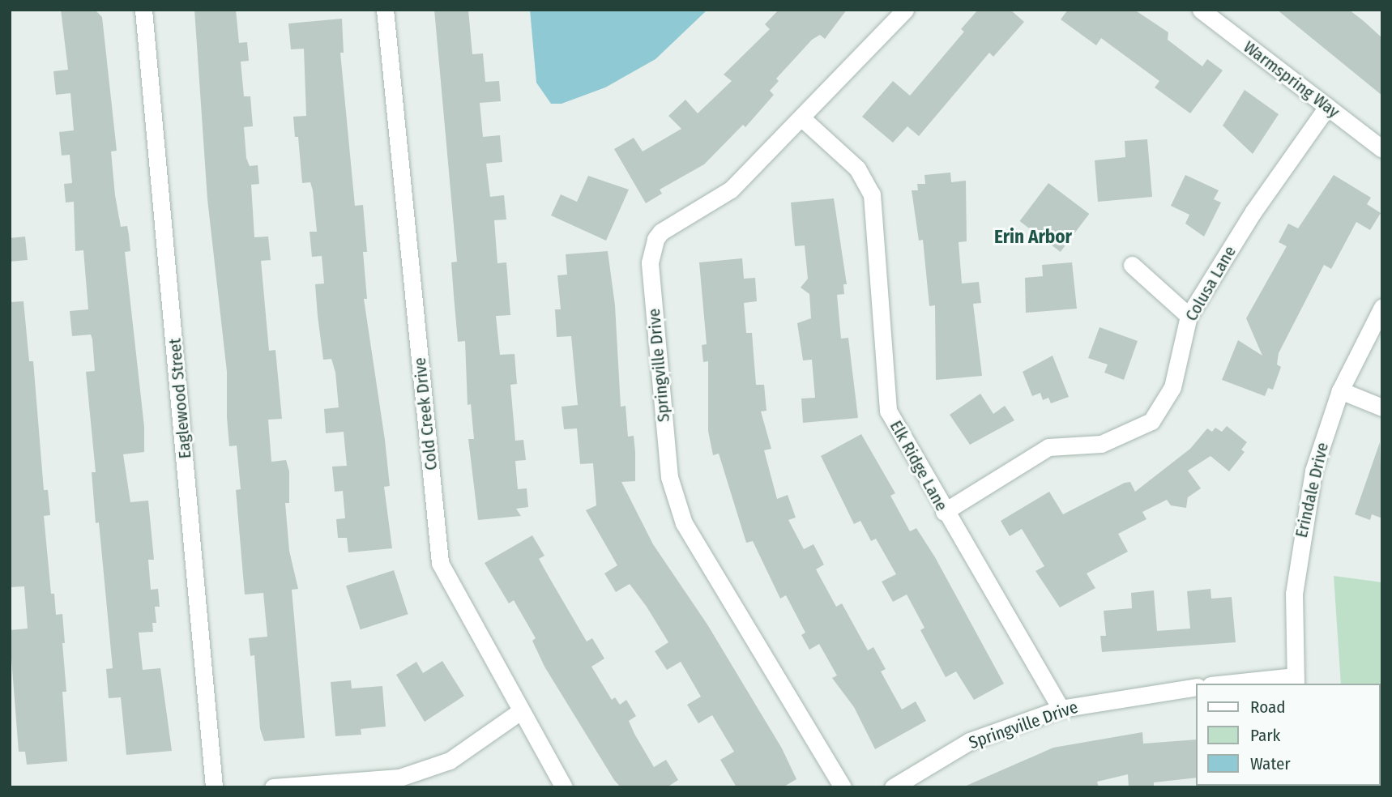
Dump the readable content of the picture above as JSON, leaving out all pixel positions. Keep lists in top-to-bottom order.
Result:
{
  "streets": {
    "street": [
      "Warmspring Way",
      "Colusa Lane",
      "Springville Drive",
      "Eaglewood Street",
      "Cold Creek Drive",
      "Elk Ridge Lane",
      "Erindale Drive"
    ]
  },
  "crossings": [
    ["Warmspring Way", "Colusa Lane"],
    ["Colusa Lane", "Elk Ridge Lane"],
    ["Springville Drive", "Elk Ridge Lane"]
  ],
  "districts": ["Erin Arbor"],
  "legend": ["Road", "Park", "Water"]
}
